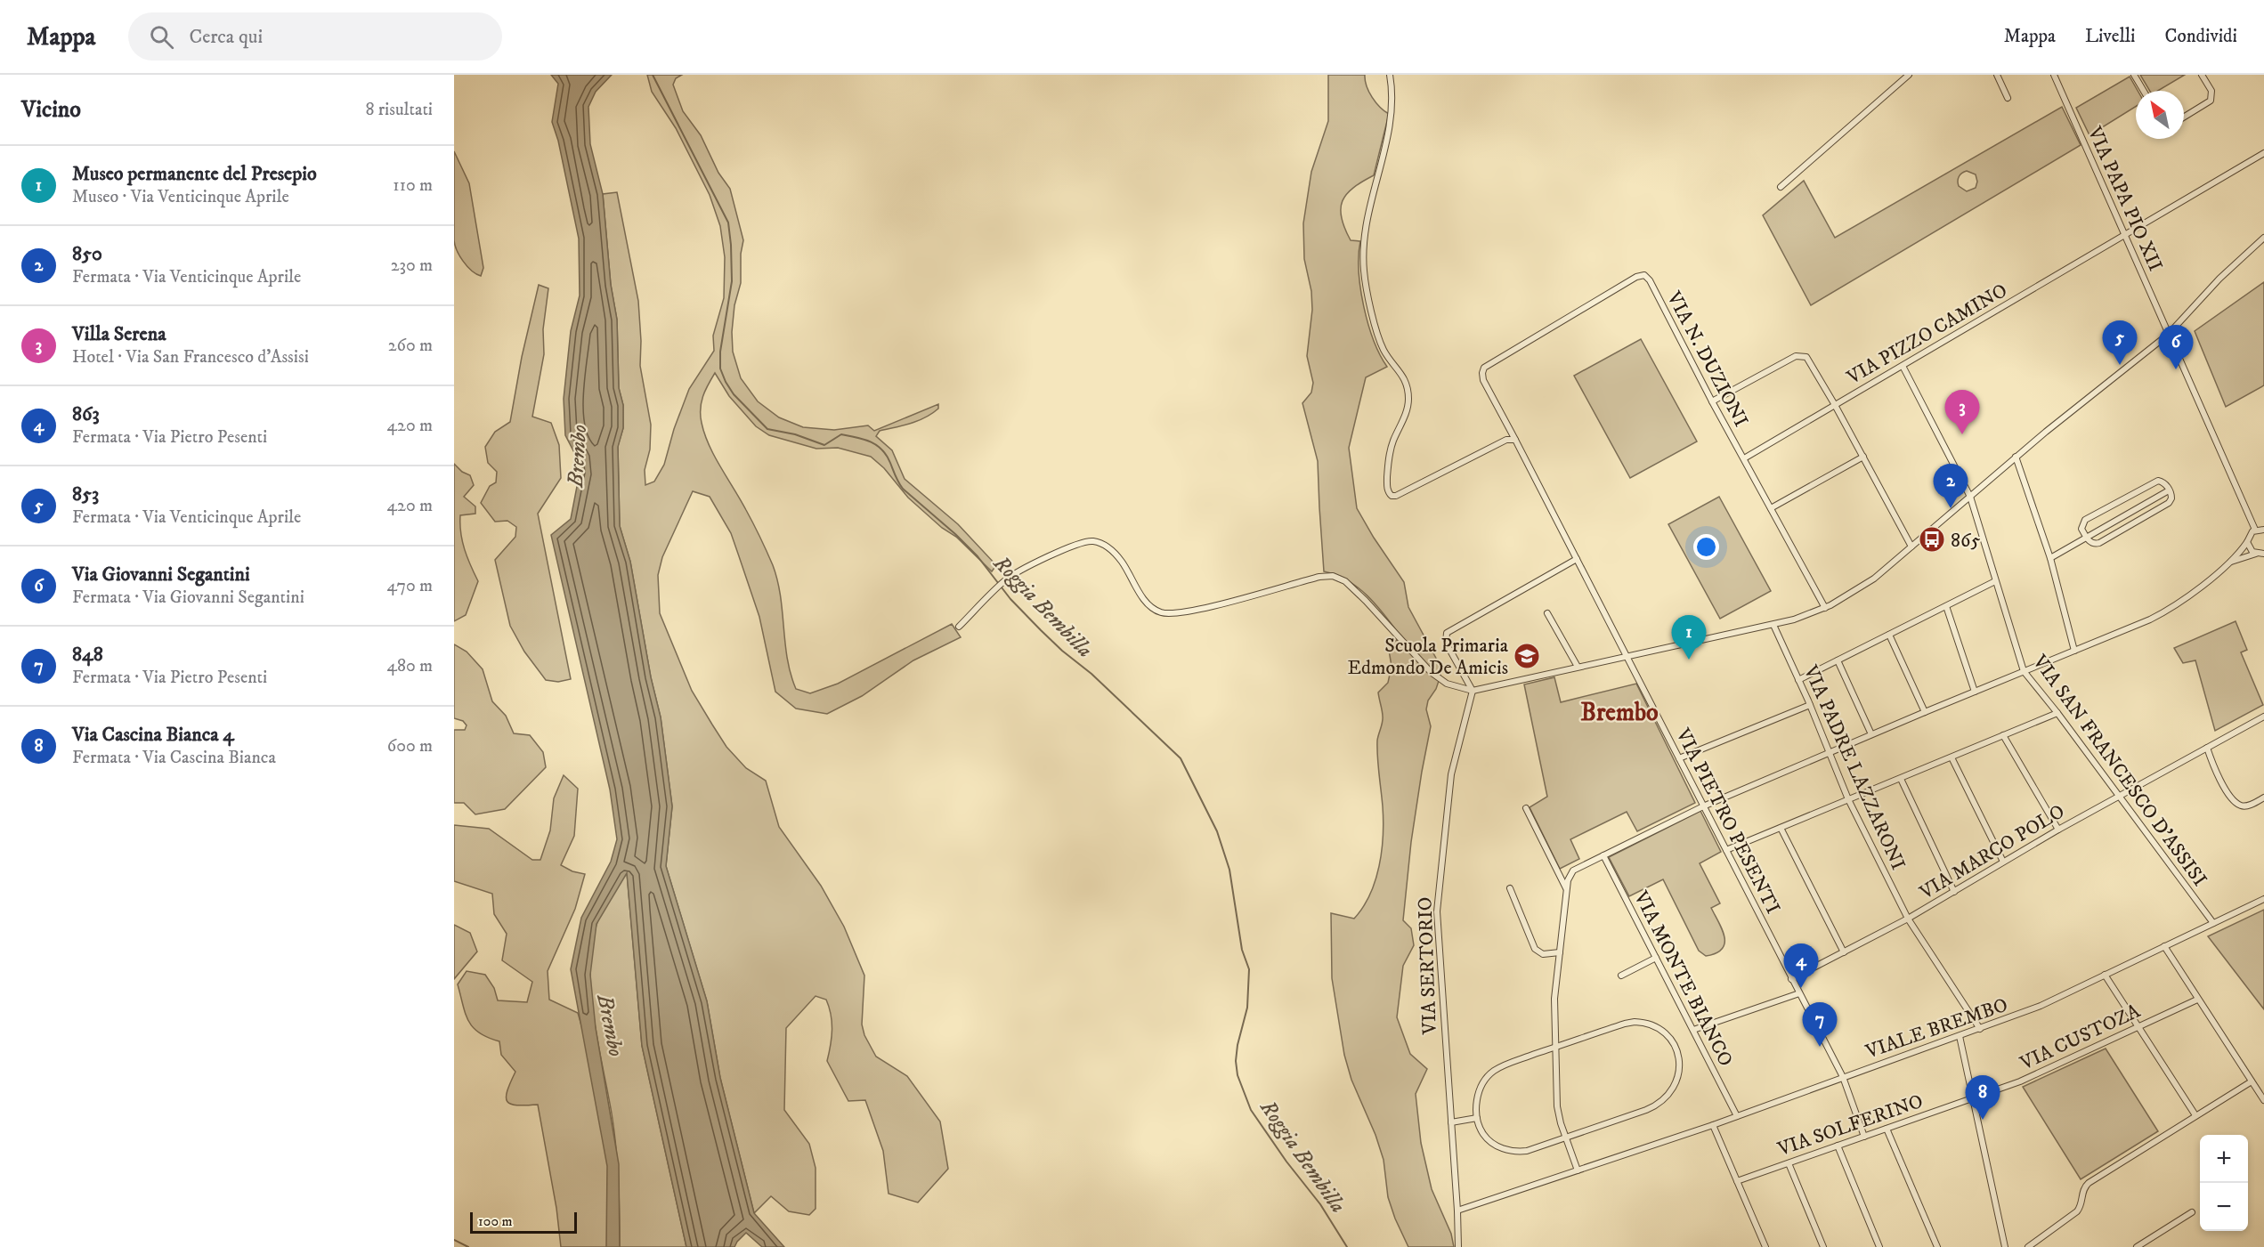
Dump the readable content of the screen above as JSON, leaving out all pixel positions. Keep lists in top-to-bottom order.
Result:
{
  "streets": {
    "street": [
      "VIA PAPA PIO XII",
      "VIA PIZZO CAMINO",
      "VIA N. DUZIONI",
      "VIA PADRE LAZZARONI",
      "VIA SAN FRANCESCO D'ASSISI",
      "VIA PIETRO PESENTI",
      "VIA MARCO POLO",
      "VIA SERTORIO",
      "VIA MONTE BIANCO",
      "VIALE BREMBO",
      "VIA CUSTOZA",
      "VIA SOLFERINO"
    ]
  },
  "crossings": [
    ["VIA PAPA PIO XII", "VIA PIZZO CAMINO"],
    ["VIA PIZZO CAMINO", "VIA N. DUZIONI"],
    ["VIA PIZZO CAMINO", "VIA SAN FRANCESCO D'ASSISI"],
    ["VIA N. DUZIONI", "VIA PIETRO PESENTI"],
    ["VIA PADRE LAZZARONI", "VIA MARCO POLO"],
    ["VIA PADRE LAZZARONI", "VIALE BREMBO"],
    ["VIA SAN FRANCESCO D'ASSISI", "VIA MARCO POLO"],
    ["VIA SAN FRANCESCO D'ASSISI", "VIALE BREMBO"],
    ["VIA PIETRO PESENTI", "VIA MARCO POLO"],
    ["VIA PIETRO PESENTI", "VIALE BREMBO"],
    ["VIA PIETRO PESENTI", "VIA SOLFERINO"],
    ["VIA SERTORIO", "VIALE BREMBO"],
    ["VIA MONTE BIANCO", "VIALE BREMBO"],
    ["VIA CUSTOZA", "VIA SOLFERINO"]
  ],
  "districts": ["Brembo"],
  "water": ["Brembo", "Roggia Bembilla"],
  "places": {
    "bus stop": ["865"],
    "school or university": ["Scuola Primaria Edmondo De Amicis"]
  },
  "scale_bar": "100 m",
  "north": "top left",
  "page": {
    "header": "Mappa",
    "search": "Cerca qui",
    "nav": ["Mappa", "Livelli", "Condividi"],
    "heading": ["Vicino", "8 risultati"],
    "list": [
      {
        "mark": "1",
        "name": "Museo permanente del Presepio",
        "note": "Museo · Via Venticinque Aprile",
        "value": "110 m"
      },
      {
        "mark": "2",
        "name": "850",
        "note": "Fermata · Via Venticinque Aprile",
        "value": "230 m"
      },
      {
        "mark": "3",
        "name": "Villa Serena",
        "note": "Hotel · Via San Francesco d'Assisi",
        "value": "260 m"
      },
      {
        "mark": "4",
        "name": "863",
        "note": "Fermata · Via Pietro Pesenti",
        "value": "420 m"
      },
      {
        "mark": "5",
        "name": "853",
        "note": "Fermata · Via Venticinque Aprile",
        "value": "420 m"
      },
      {
        "mark": "6",
        "name": "Via Giovanni Segantini",
        "note": "Fermata · Via Giovanni Segantini",
        "value": "470 m"
      },
      {
        "mark": "7",
        "name": "848",
        "note": "Fermata · Via Pietro Pesenti",
        "value": "480 m"
      },
      {
        "mark": "8",
        "name": "Via Cascina Bianca 4",
        "note": "Fermata · Via Cascina Bianca",
        "value": "600 m"
      }
    ],
    "pins": [
      "5",
      "6",
      "3",
      "2",
      "1",
      "4",
      "7",
      "8"
    ],
    "map_buttons": ["+", "−"],
    "scale": "100 m"
  }
}
